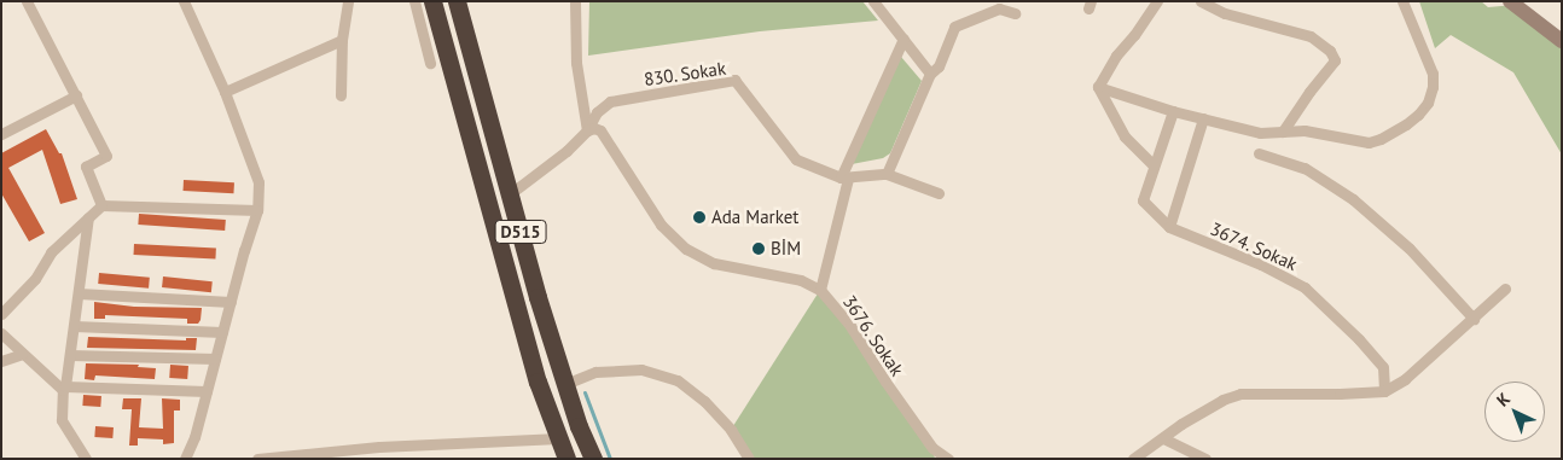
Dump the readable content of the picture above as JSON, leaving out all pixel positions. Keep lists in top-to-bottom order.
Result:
{
  "streets": {
    "highway": ["D515"],
    "street": ["830. Sokak", "3674. Sokak", "3676. Sokak"]
  },
  "crossings": [
    ["830. Sokak", "3676. Sokak"]
  ],
  "places": ["Ada Market", "BİM"],
  "north": "top left"
}
